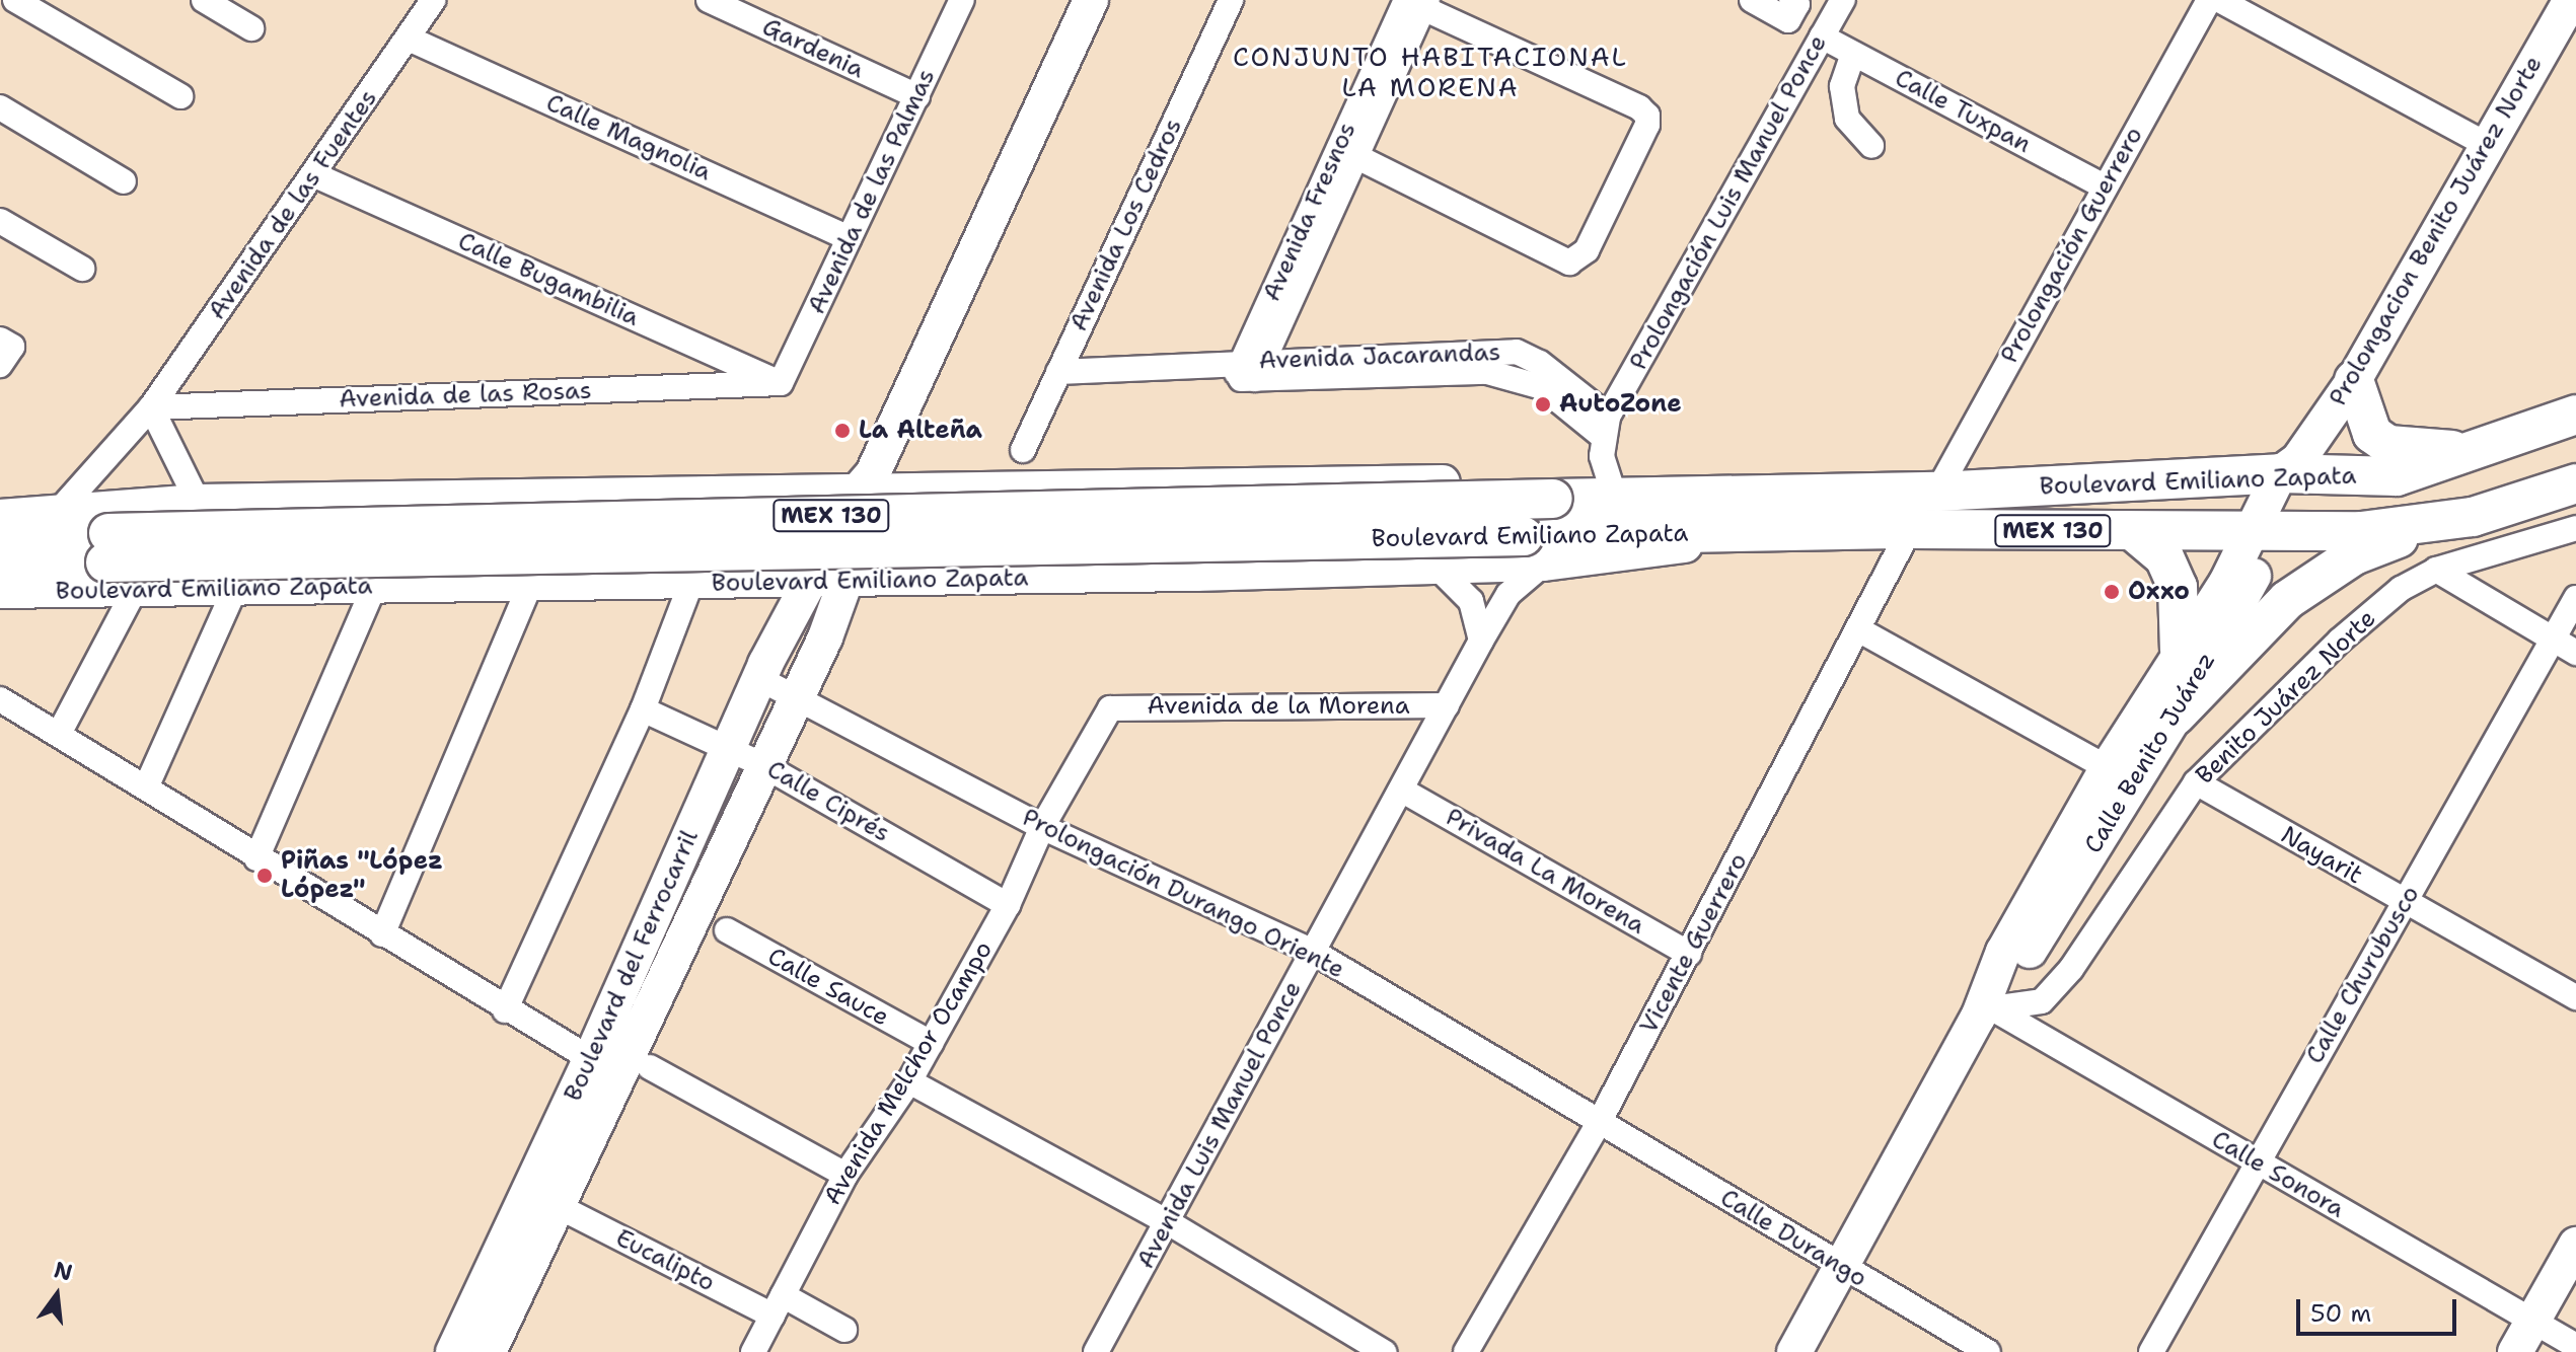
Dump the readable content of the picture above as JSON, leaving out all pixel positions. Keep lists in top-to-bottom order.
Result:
{
  "streets": {
    "main road": ["Boulevard Emiliano Zapata", "MEX 130"],
    "street": [
      "Gardenia",
      "Calle Tuxpan",
      "Calle Magnolia",
      "Avenida de las Palmas",
      "Prolongación Luis Manuel Ponce",
      "Avenida de las Fuentes",
      "Avenida Fresnos",
      "Avenida Los Cedros",
      "Prolongacion Benito Juárez Norte",
      "Prolongación Guerrero",
      "Calle Bugambilia",
      "Avenida Jacarandas",
      "Avenida de las Rosas",
      "Benito Juárez Norte",
      "Avenida de la Morena",
      "Calle Benito Juárez",
      "Calle Ciprés",
      "Nayarit",
      "Privada La Morena",
      "Prolongación Durango Oriente",
      "Vicente Guerrero",
      "Boulevard del Ferrocarril",
      "Calle Churubusco",
      "Calle Sauce",
      "Avenida Melchor Ocampo",
      "Avenida Luis Manuel Ponce",
      "Calle Sonora",
      "Calle Durango",
      "Eucalipto"
    ]
  },
  "crossings": [
    ["Gardenia", "Avenida de las Palmas"],
    ["Calle Tuxpan", "Prolongación Luis Manuel Ponce"],
    ["Calle Tuxpan", "Prolongación Guerrero"],
    ["Calle Magnolia", "Avenida de las Palmas"],
    ["Calle Magnolia", "Avenida de las Fuentes"],
    ["Avenida de las Palmas", "Calle Bugambilia"],
    ["Avenida de las Palmas", "Avenida de las Rosas"],
    ["Prolongación Luis Manuel Ponce", "Avenida Jacarandas"],
    ["Avenida de las Fuentes", "Calle Bugambilia"],
    ["Avenida de las Fuentes", "Avenida de las Rosas"],
    ["Avenida de las Fuentes", "Boulevard Emiliano Zapata"],
    ["Avenida Fresnos", "Avenida Jacarandas"],
    ["Avenida Los Cedros", "Avenida Jacarandas"],
    ["Prolongacion Benito Juárez Norte", "Boulevard Emiliano Zapata"],
    ["Prolongacion Benito Juárez Norte", "Calle Benito Juárez"],
    ["Prolongación Guerrero", "Boulevard Emiliano Zapata"],
    ["Calle Bugambilia", "Avenida de las Rosas"],
    ["Boulevard Emiliano Zapata", "MEX 130"],
    ["Boulevard Emiliano Zapata", "Calle Benito Juárez"],
    ["Boulevard Emiliano Zapata", "Vicente Guerrero"],
    ["Boulevard Emiliano Zapata", "Boulevard del Ferrocarril"],
    ["Boulevard Emiliano Zapata", "Avenida Luis Manuel Ponce"],
    ["Benito Juárez Norte", "Calle Benito Juárez"],
    ["Benito Juárez Norte", "Nayarit"],
    ["Benito Juárez Norte", "Calle Sonora"],
    ["Avenida de la Morena", "Avenida Melchor Ocampo"],
    ["Avenida de la Morena", "Avenida Luis Manuel Ponce"],
    ["Calle Benito Juárez", "Calle Sonora"],
    ["Calle Benito Juárez", "Calle Durango"],
    ["Calle Ciprés", "Boulevard del Ferrocarril"],
    ["Calle Ciprés", "Avenida Melchor Ocampo"],
    ["Nayarit", "Calle Churubusco"],
    ["Privada La Morena", "Vicente Guerrero"],
    ["Privada La Morena", "Avenida Luis Manuel Ponce"],
    ["Prolongación Durango Oriente", "Vicente Guerrero"],
    ["Prolongación Durango Oriente", "Boulevard del Ferrocarril"],
    ["Prolongación Durango Oriente", "Avenida Melchor Ocampo"],
    ["Prolongación Durango Oriente", "Avenida Luis Manuel Ponce"],
    ["Prolongación Durango Oriente", "Calle Durango"],
    ["Vicente Guerrero", "Calle Durango"],
    ["Boulevard del Ferrocarril", "Eucalipto"],
    ["Calle Churubusco", "Calle Sonora"],
    ["Calle Sauce", "Avenida Melchor Ocampo"],
    ["Avenida Melchor Ocampo", "Eucalipto"]
  ],
  "districts": ["CONJUNTO HABITACIONAL LA MORENA"],
  "places": [
    "AutoZone",
    "La Alteña",
    "Oxxo",
    "Piñas \"López López\""
  ],
  "scale_bar": "50 m",
  "north": "top"
}
